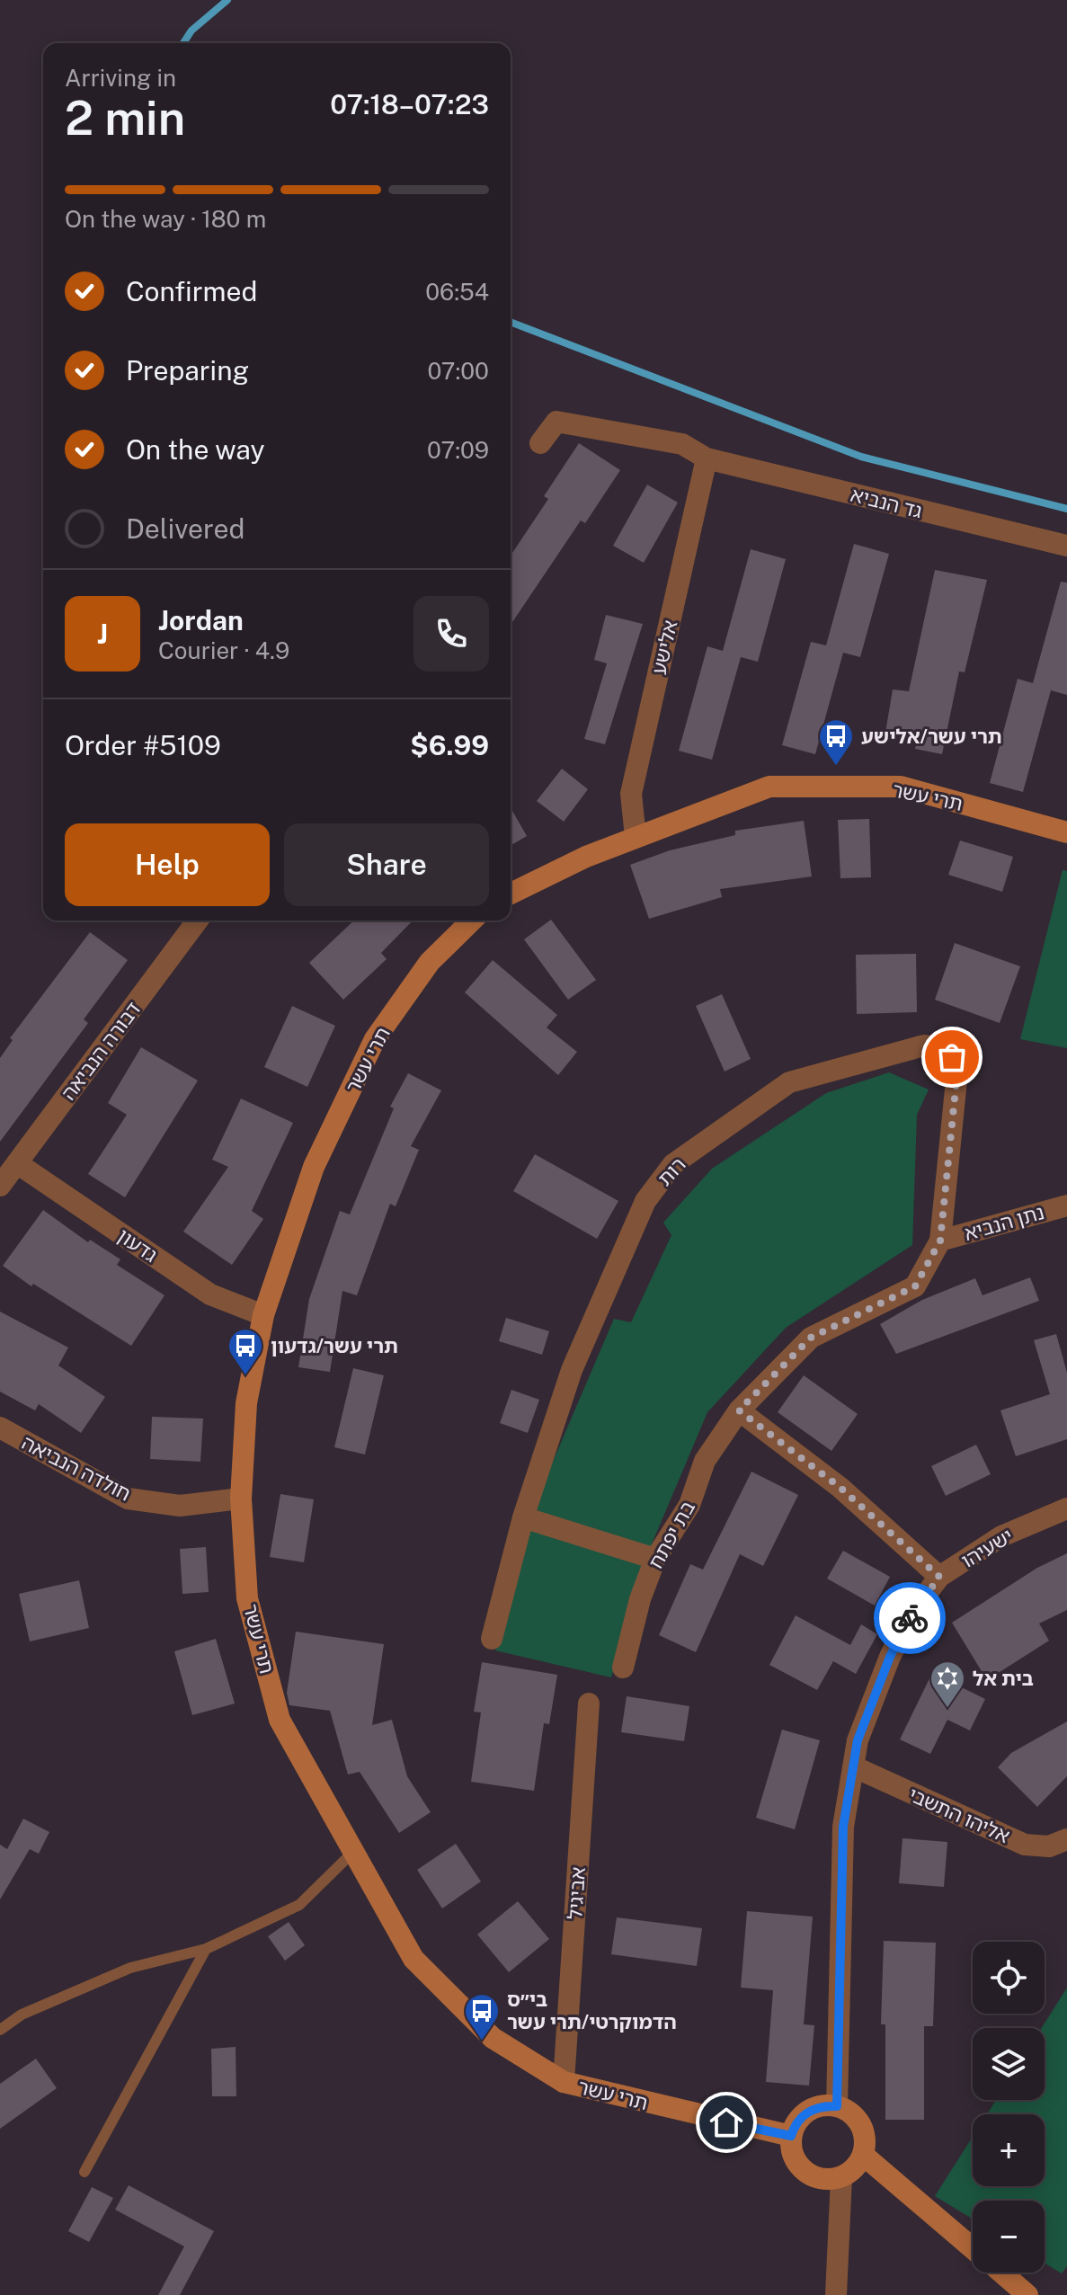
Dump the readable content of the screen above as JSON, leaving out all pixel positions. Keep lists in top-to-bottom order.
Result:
{
  "streets": {
    "street": [
      "גד הנביא",
      "אלישע",
      "תרי עשר",
      "דבורה הנביאה",
      "רות",
      "נתן הנביא",
      "גדעון",
      "חולדה הנביאה",
      "בת יפתח",
      "ישעיהו",
      "אליהו התשבי",
      "אביגיל"
    ]
  },
  "crossings": [
    ["גד הנביא", "אלישע"],
    ["אלישע", "תרי עשר"],
    ["תרי עשר", "גדעון"],
    ["תרי עשר", "חולדה הנביאה"],
    ["תרי עשר", "ישעיהו"],
    ["תרי עשר", "אביגיל"],
    ["דבורה הנביאה", "גדעון"],
    ["רות", "נתן הנביא"],
    ["רות", "בת יפתח"],
    ["נתן הנביא", "בת יפתח"],
    ["ישעיהו", "אליהו התשבי"]
  ],
  "places": {
    "bus stop": ["תרי עשר/אלישע", "תרי עשר/גדעון", "בי״ס הדמוקרטי/תרי עשר"],
    "synagogue": ["בית אל"]
  },
  "page": {
    "heading": ["2 min", "Arriving in", "07:18–07:23"],
    "panel": [
      "Jordan",
      "Courier · 4.9",
      "Order #5109",
      "$6.99"
    ],
    "bar": "On the way · 180 m",
    "list": [
      ["Confirmed", "06:54"],
      ["Preparing", "07:00"],
      ["On the way", "07:09"],
      "Delivered"
    ],
    "round": "J",
    "buttons": ["Help", "Share"],
    "map_buttons": ["+", "−"]
  }
}
